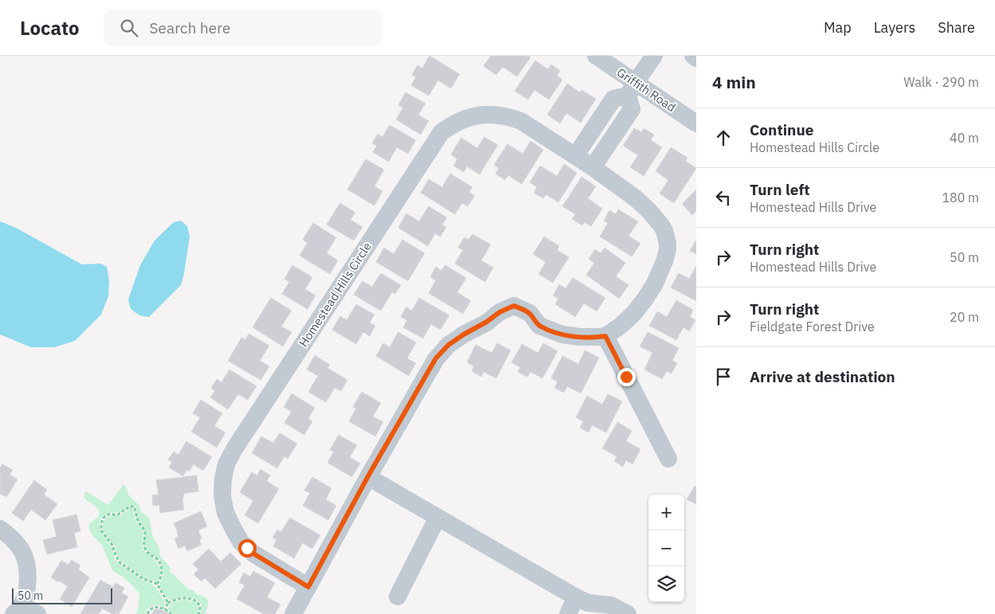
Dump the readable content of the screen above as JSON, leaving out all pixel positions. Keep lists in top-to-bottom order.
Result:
{
  "streets": {
    "street": ["Griffith Road", "Homestead Hills Circle"]
  },
  "scale_bar": "50 m",
  "page": {
    "header": "Locato",
    "search": "Search here",
    "nav": ["Map", "Layers", "Share"],
    "heading": ["4 min", "Walk · 290 m"],
    "list": [
      ["Continue", "Homestead Hills Circle", "40 m"],
      ["Turn left", "Homestead Hills Drive", "180 m"],
      ["Turn right", "Homestead Hills Drive", "50 m"],
      ["Turn right", "Fieldgate Forest Drive", "20 m"],
      "Arrive at destination"
    ],
    "map_buttons": ["+", "−"],
    "scale": "50 m"
  }
}
